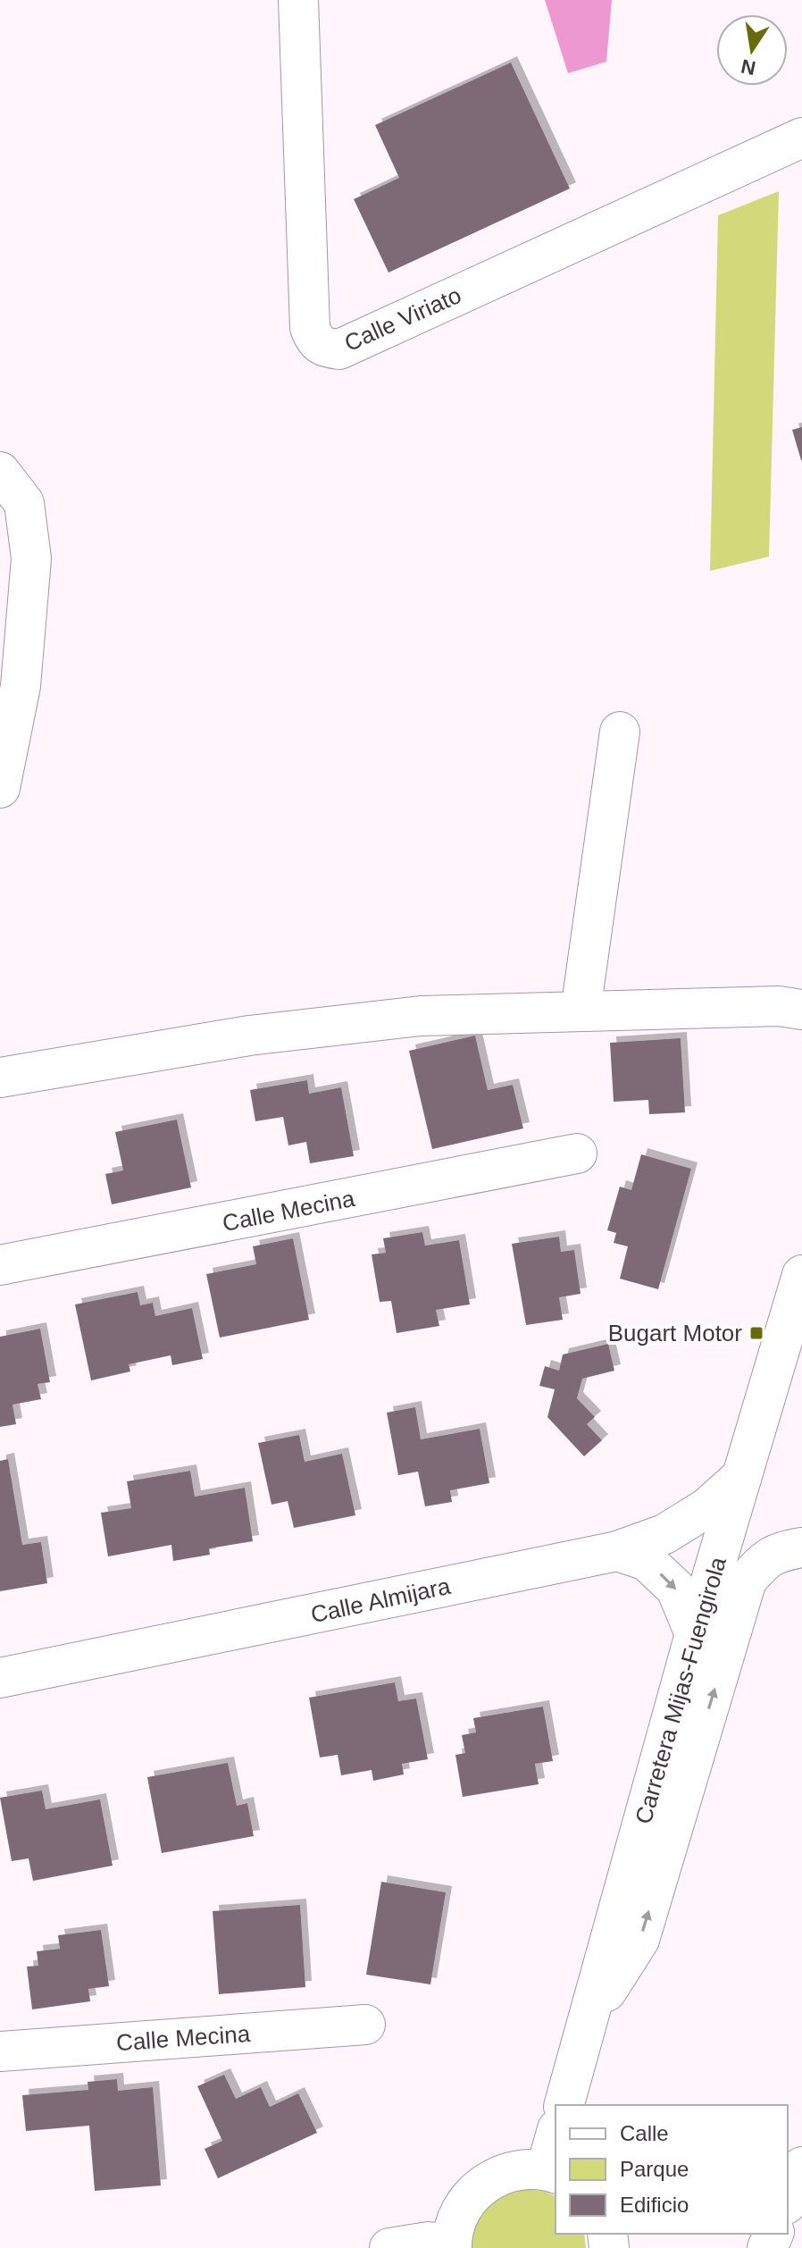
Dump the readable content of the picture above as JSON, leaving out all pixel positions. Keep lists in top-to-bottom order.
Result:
{
  "streets": {
    "street": [
      "Calle Viriato",
      "Calle Mecina",
      "Calle Almijara",
      "Carretera Mijas-Fuengirola"
    ]
  },
  "crossings": [
    ["Calle Almijara", "Carretera Mijas-Fuengirola"]
  ],
  "places": {
    "transit": ["Bugart Motor"]
  },
  "legend": ["Calle", "Parque", "Edificio"],
  "north": "bottom"
}
